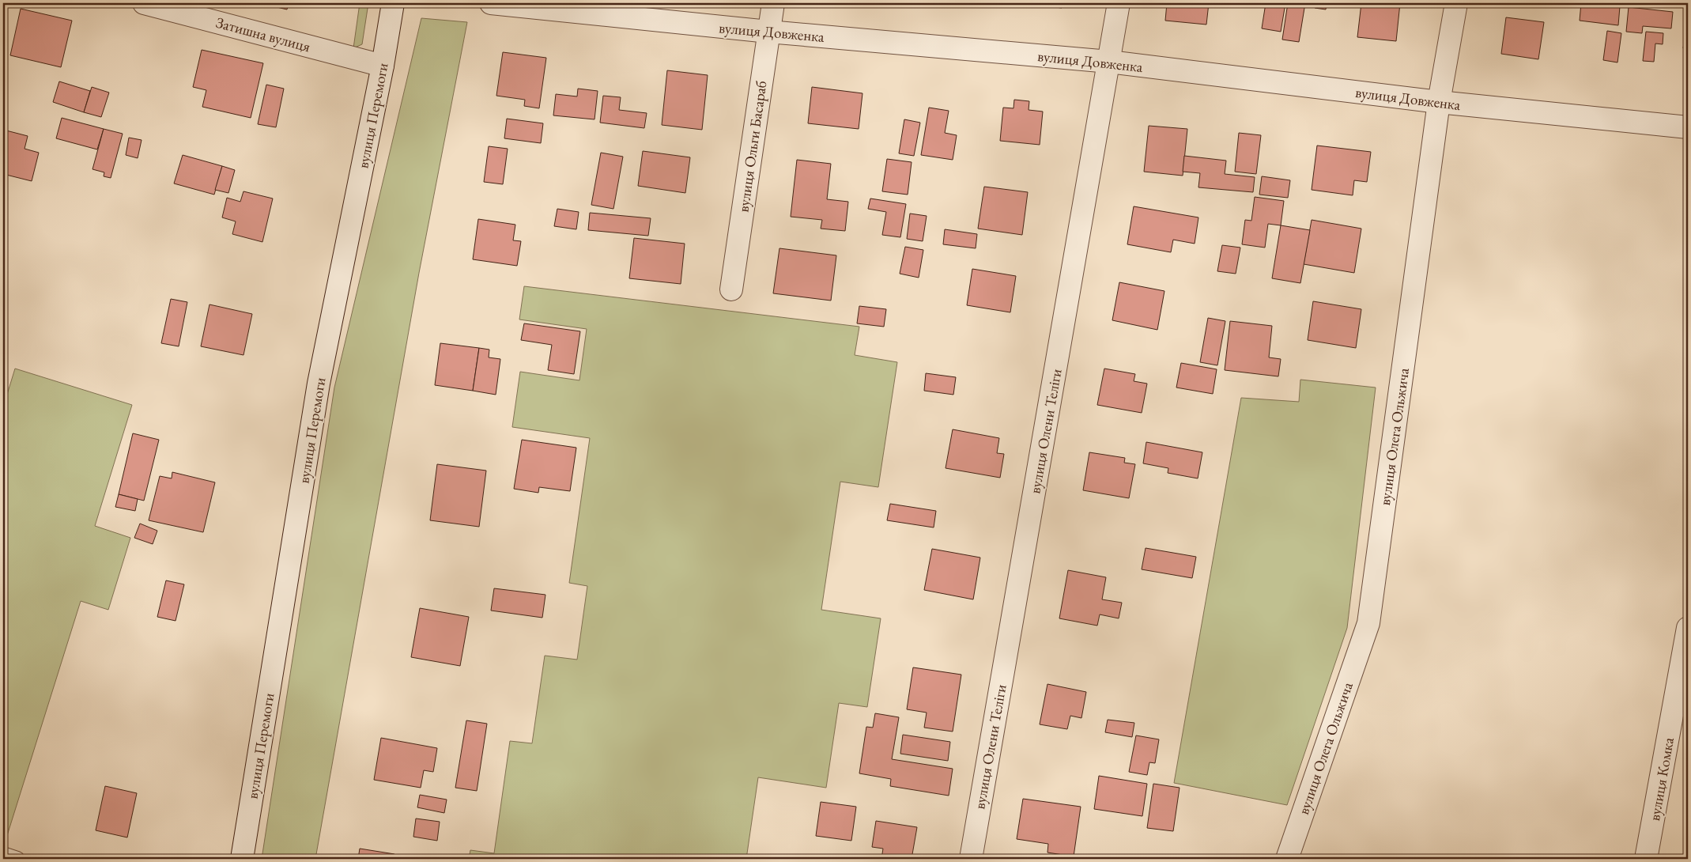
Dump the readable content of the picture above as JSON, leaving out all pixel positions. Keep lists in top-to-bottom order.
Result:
{
  "streets": {
    "street": [
      "вулиця Довженка",
      "Затишна вулиця",
      "вулиця Перемоги",
      "вулиця Ольги Басараб",
      "вулиця Олени Теліги",
      "вулиця Олега Ольжича",
      "вулиця Комка"
    ]
  },
  "crossings": [
    ["вулиця Довженка", "вулиця Ольги Басараб"],
    ["вулиця Довженка", "вулиця Олени Теліги"],
    ["вулиця Довженка", "вулиця Олега Ольжича"],
    ["Затишна вулиця", "вулиця Перемоги"]
  ]
}
